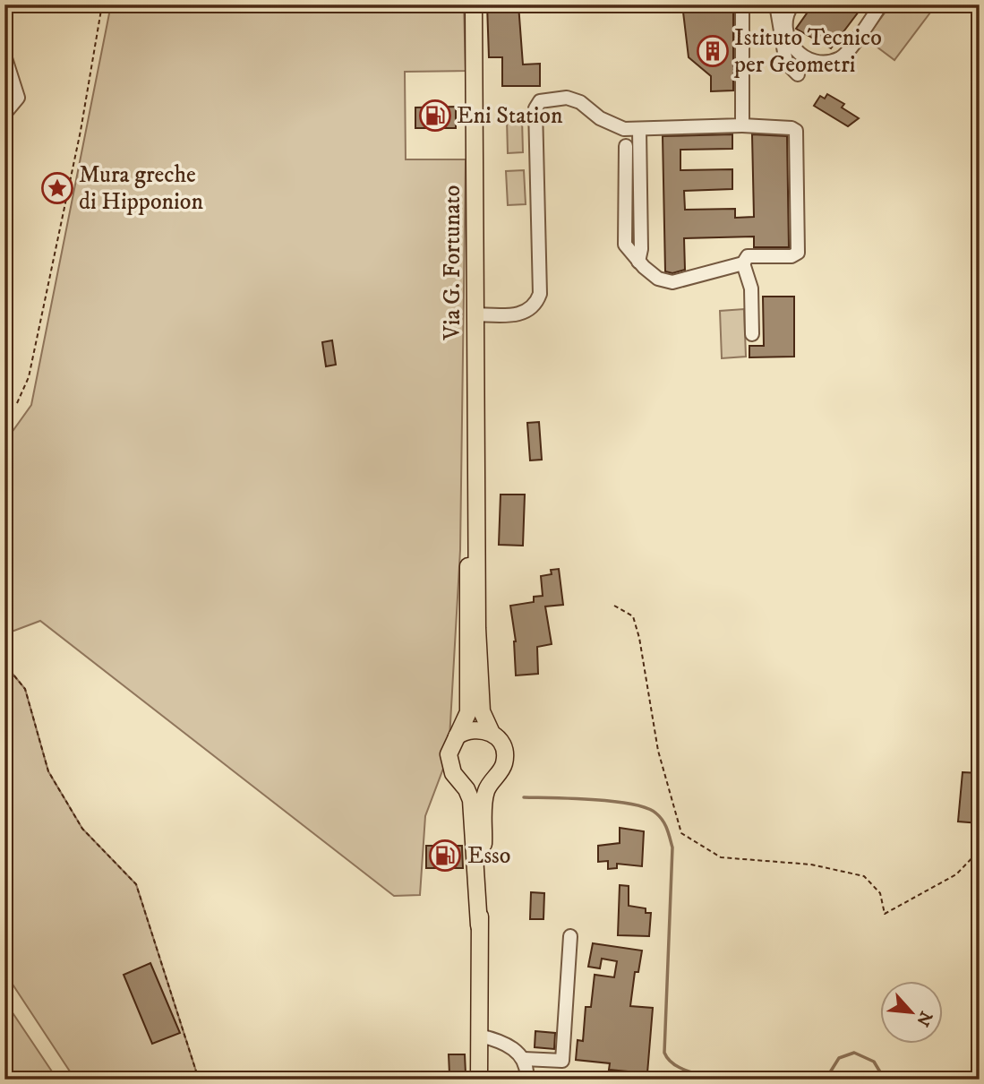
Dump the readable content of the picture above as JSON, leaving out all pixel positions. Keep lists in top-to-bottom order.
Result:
{
  "streets": {
    "main road": ["Via G. Fortunato"]
  },
  "places": {
    "building": ["Istituto Tecnico per Geometri"],
    "fuel station": ["Eni Station", "Esso"],
    "place": ["Mura greche di Hipponion"]
  },
  "north": "bottom right"
}
